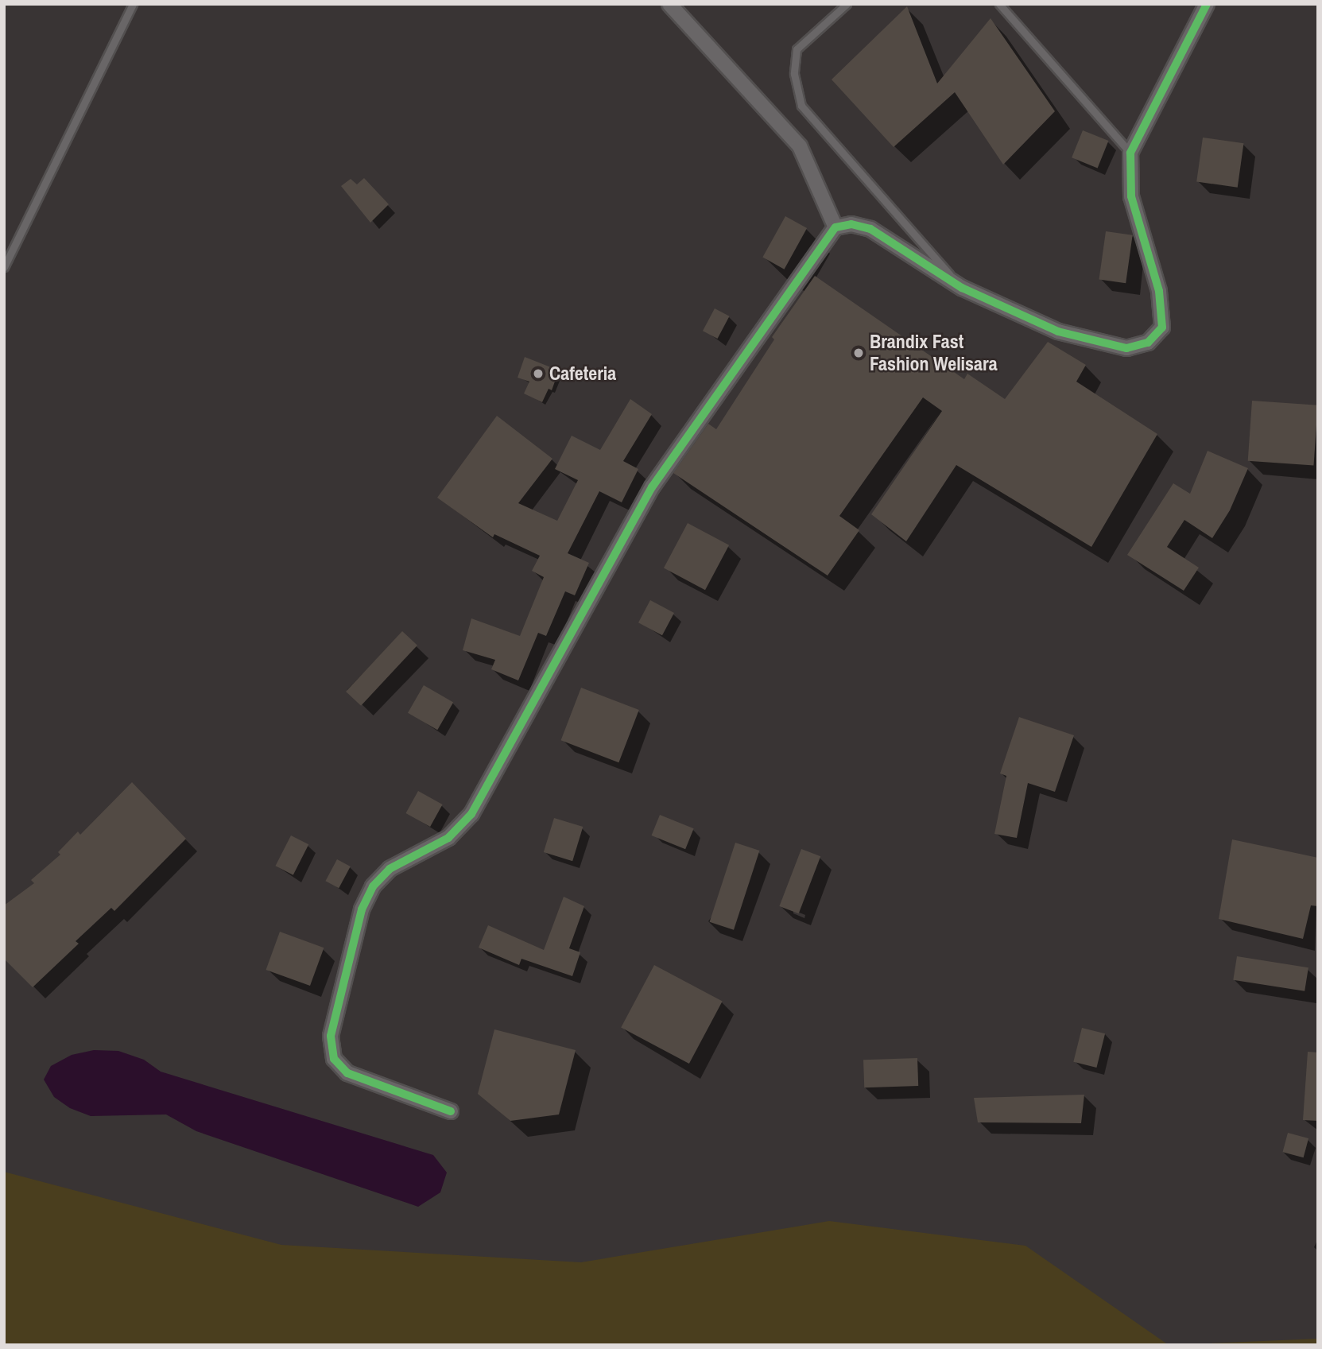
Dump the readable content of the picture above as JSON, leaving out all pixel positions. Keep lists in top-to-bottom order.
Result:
{
  "places": ["Brandix Fast Fashion Welisara", "Cafeteria"]
}
